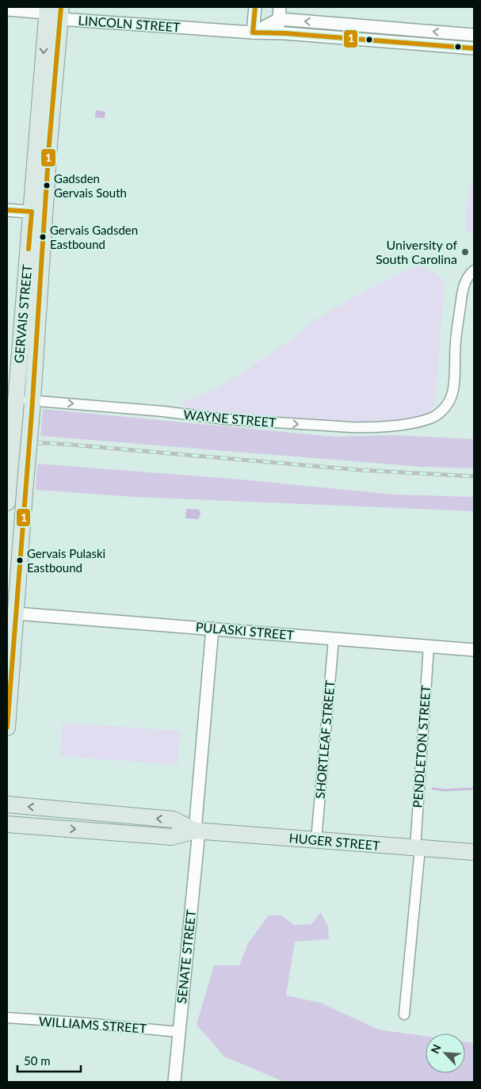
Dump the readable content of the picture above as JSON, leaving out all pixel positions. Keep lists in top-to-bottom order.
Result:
{
  "streets": {
    "main road": ["GERVAIS STREET", "HUGER STREET"],
    "street": [
      "LINCOLN STREET",
      "WAYNE STREET",
      "PULASKI STREET",
      "SHORTLEAF STREET",
      "PENDLETON STREET",
      "SENATE STREET",
      "WILLIAMS STREET"
    ]
  },
  "crossings": [
    ["LINCOLN STREET", "GERVAIS STREET"],
    ["GERVAIS STREET", "WAYNE STREET"],
    ["GERVAIS STREET", "PULASKI STREET"],
    ["PULASKI STREET", "SHORTLEAF STREET"],
    ["PULASKI STREET", "PENDLETON STREET"],
    ["PULASKI STREET", "SENATE STREET"],
    ["SHORTLEAF STREET", "HUGER STREET"],
    ["PENDLETON STREET", "HUGER STREET"],
    ["HUGER STREET", "SENATE STREET"],
    ["SENATE STREET", "WILLIAMS STREET"]
  ],
  "one_way": ["WAYNE STREET"],
  "places": [
    "Gadsden Gervais South",
    "Gervais Gadsden Eastbound",
    "University of South Carolina",
    "Gervais Pulaski Eastbound"
  ],
  "lines": ["transit line 1"],
  "scale_bar": "50 m",
  "north": "top left"
}
